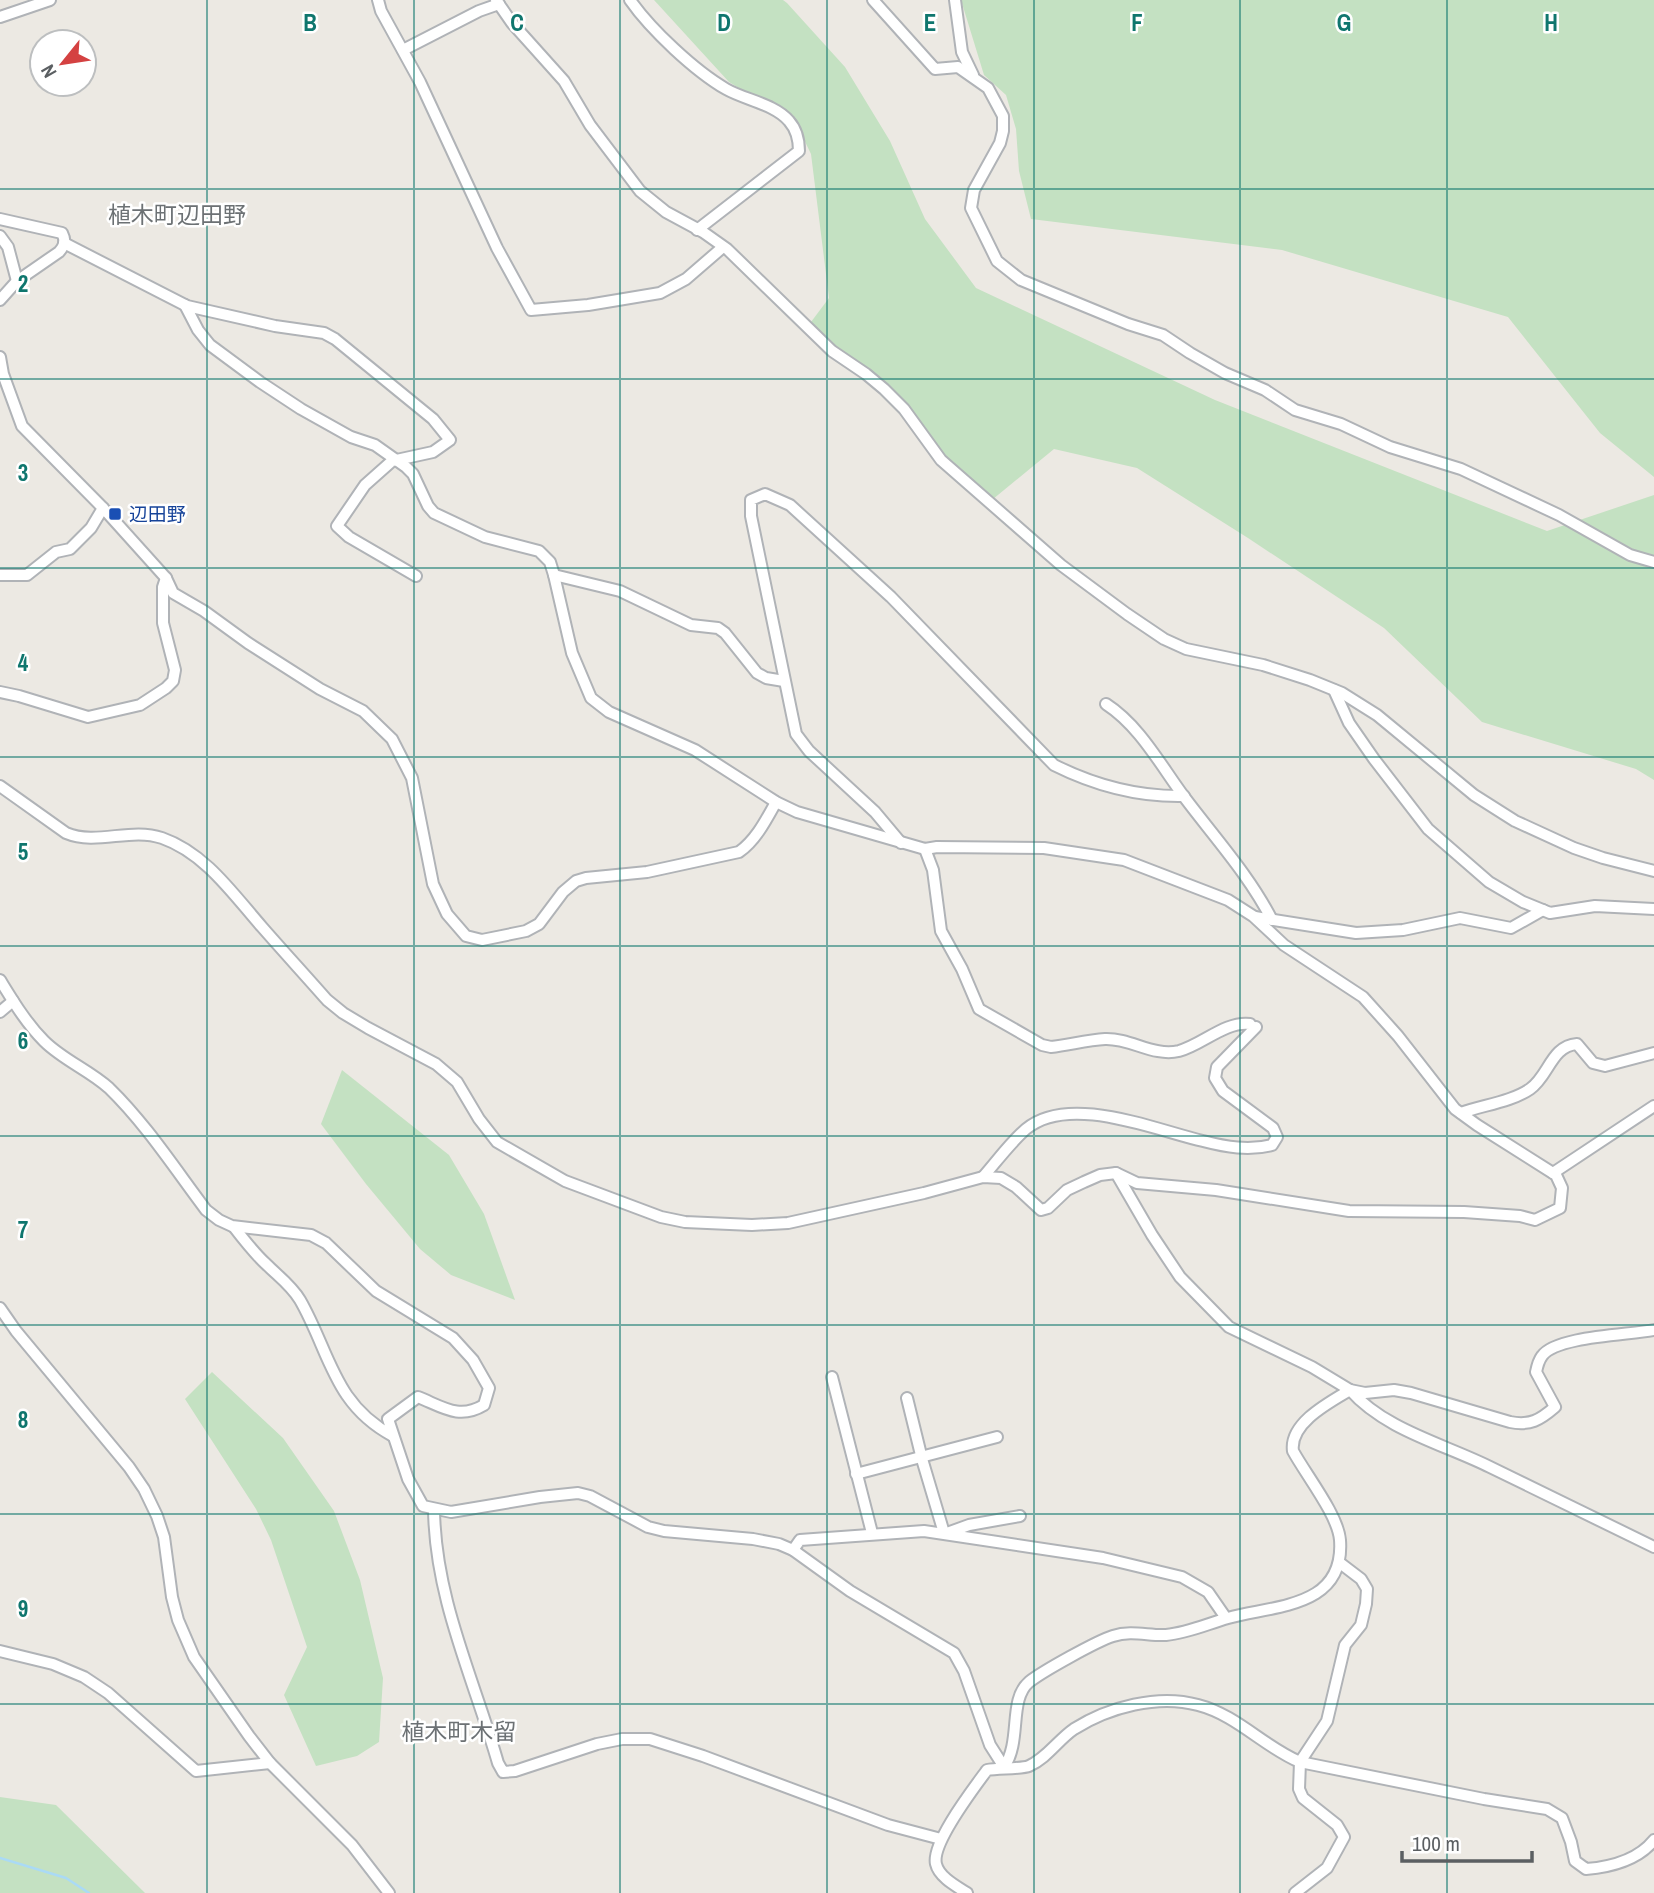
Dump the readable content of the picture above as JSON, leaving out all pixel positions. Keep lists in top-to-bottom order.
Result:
{
  "districts": ["植木町辺田野", "植木町木留"],
  "places": {
    "transit": ["辺田野"]
  },
  "scale_bar": "100 m",
  "north": "bottom left",
  "grid": {
    "columns": [
      "B",
      "C",
      "D",
      "E",
      "F",
      "G",
      "H"
    ],
    "rows": [
      "2",
      "3",
      "4",
      "5",
      "6",
      "7",
      "8",
      "9"
    ]
  }
}
